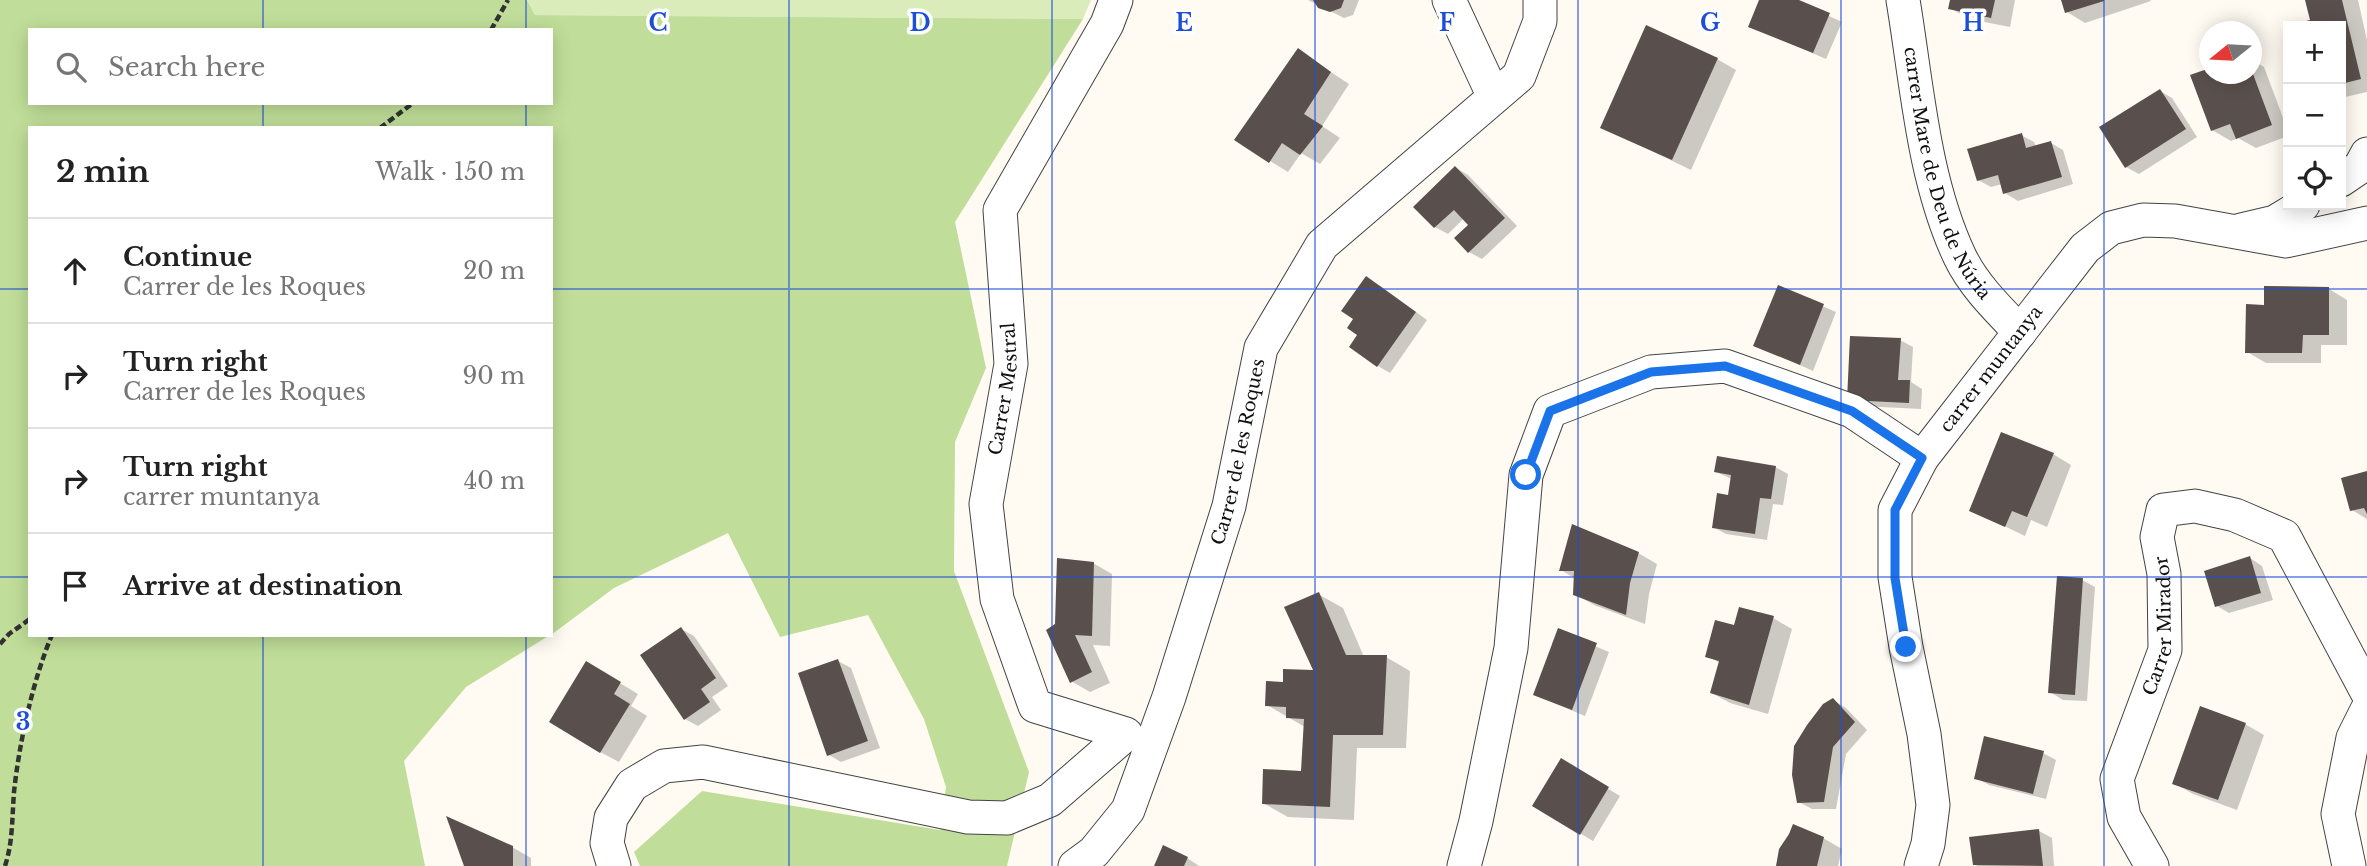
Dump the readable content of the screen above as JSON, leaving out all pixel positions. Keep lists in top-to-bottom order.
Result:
{
  "streets": {
    "street": [
      "carrer Mare de Deu de Núria",
      "carrer muntanya",
      "Carrer Mestral",
      "Carrer de les Roques",
      "Carrer Mirador"
    ]
  },
  "crossings": [
    ["carrer Mare de Deu de Núria", "carrer muntanya"]
  ],
  "north": "left",
  "page": {
    "map_buttons": ["+", "−"],
    "search": "Search here",
    "heading": ["2 min", "Walk · 150 m"],
    "list": [
      ["Continue", "Carrer de les Roques", "20 m"],
      ["Turn right", "Carrer de les Roques", "90 m"],
      ["Turn right", "carrer muntanya", "40 m"],
      "Arrive at destination"
    ]
  },
  "grid": {
    "columns": [
      "C",
      "D",
      "E",
      "F",
      "G",
      "H"
    ],
    "rows": ["3"]
  }
}
